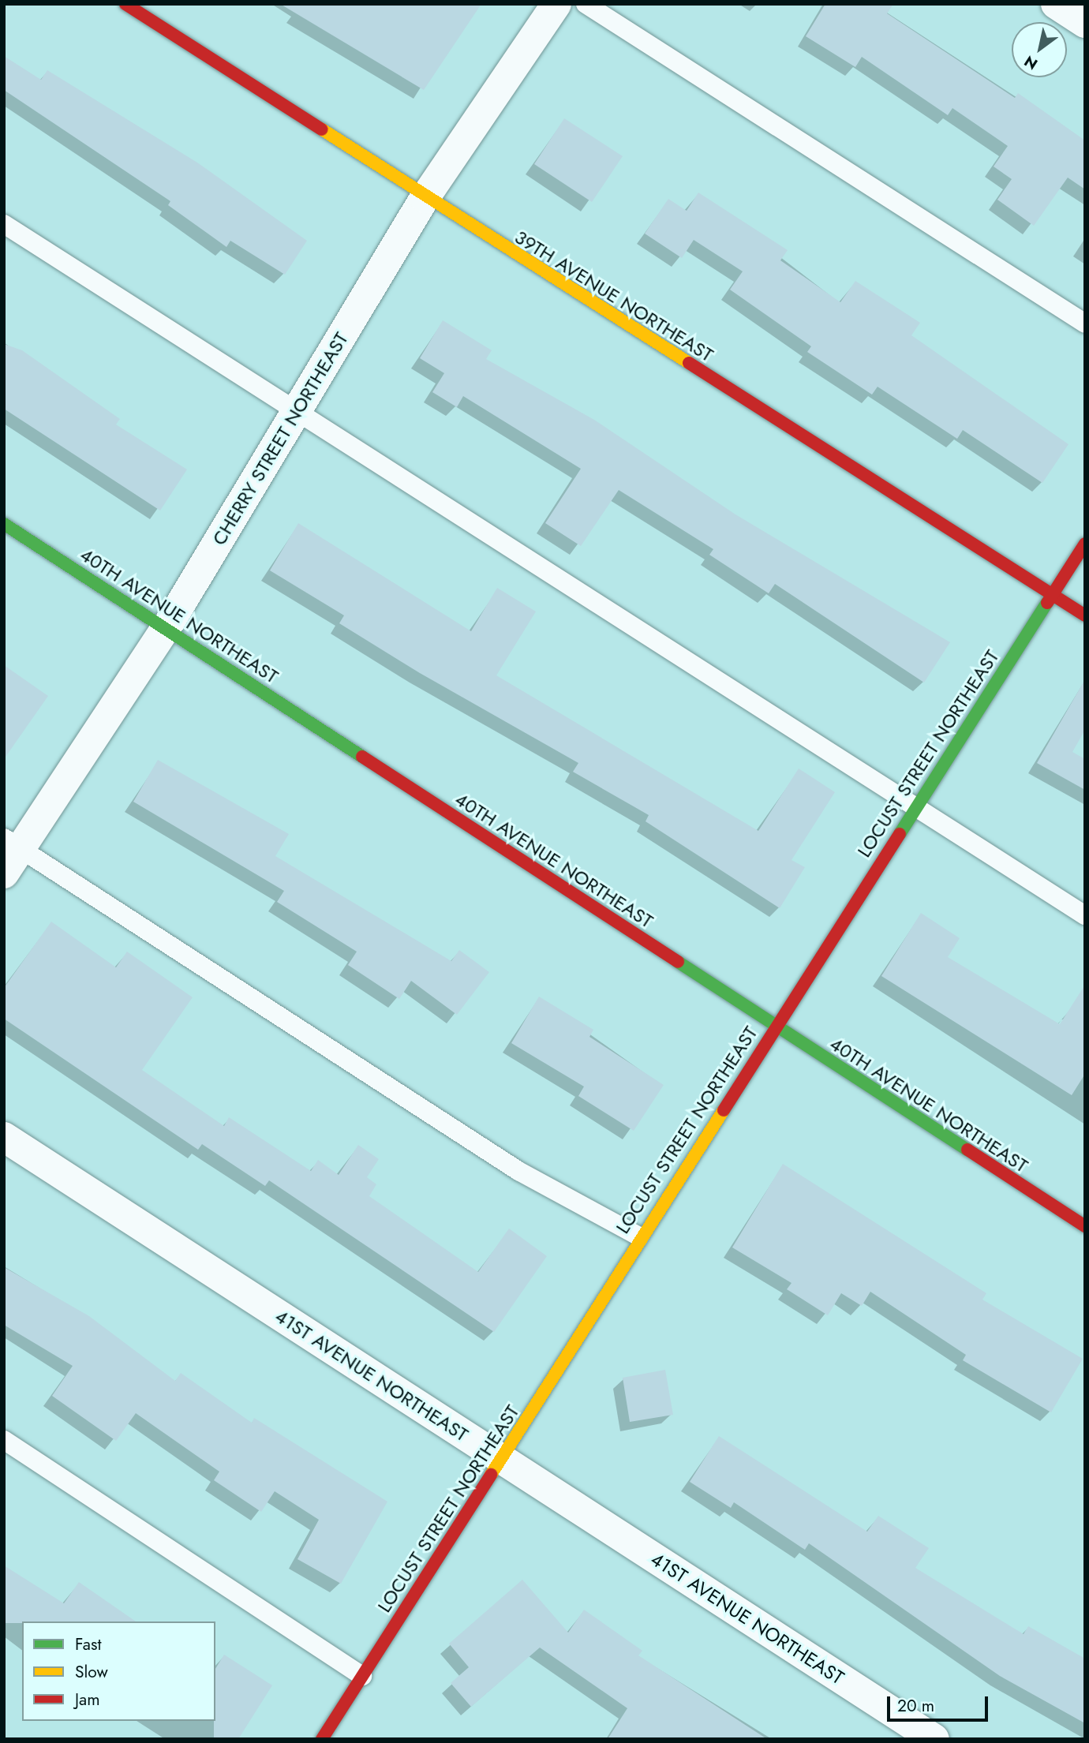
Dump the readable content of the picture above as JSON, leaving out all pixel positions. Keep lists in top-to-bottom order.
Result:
{
  "streets": {
    "street": [
      "39TH AVENUE NORTHEAST",
      "CHERRY STREET NORTHEAST",
      "40TH AVENUE NORTHEAST",
      "LOCUST STREET NORTHEAST",
      "41ST AVENUE NORTHEAST"
    ]
  },
  "crossings": [
    ["39TH AVENUE NORTHEAST", "CHERRY STREET NORTHEAST"],
    ["39TH AVENUE NORTHEAST", "LOCUST STREET NORTHEAST"],
    ["CHERRY STREET NORTHEAST", "40TH AVENUE NORTHEAST"],
    ["40TH AVENUE NORTHEAST", "LOCUST STREET NORTHEAST"],
    ["LOCUST STREET NORTHEAST", "41ST AVENUE NORTHEAST"]
  ],
  "legend": ["Fast", "Slow", "Jam"],
  "scale_bar": "20 m",
  "north": "bottom left"
}
